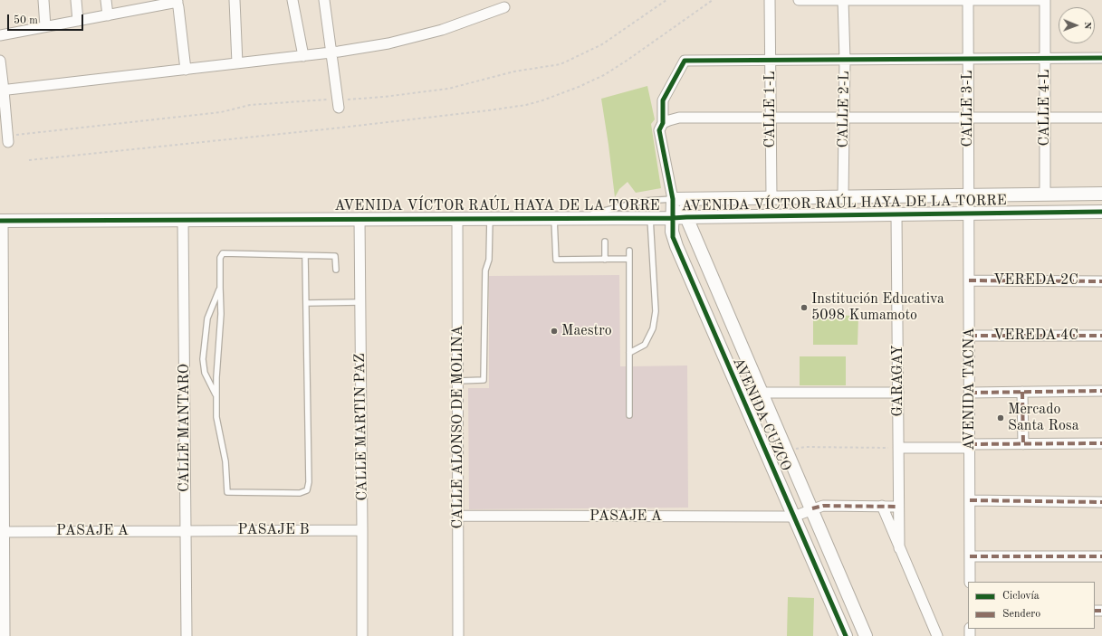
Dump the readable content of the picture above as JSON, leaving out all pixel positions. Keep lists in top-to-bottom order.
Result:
{
  "streets": {
    "street": [
      "CALLE 4-L",
      "CALLE 3-L",
      "CALLE 1-L",
      "CALLE 2-L",
      "AVENIDA VÍCTOR RAÚL HAYA DE LA TORRE",
      "VEREDA 2C",
      "VEREDA 4C",
      "GARAGAY",
      "AVENIDA TACNA",
      "AVENIDA CUZCO",
      "CALLE MARTIN PAZ",
      "CALLE ALONSO DE MOLINA",
      "CALLE MANTARO",
      "PASAJE A",
      "PASAJE B"
    ]
  },
  "crossings": [
    ["CALLE 4-L", "AVENIDA VÍCTOR RAÚL HAYA DE LA TORRE"],
    ["CALLE 3-L", "AVENIDA VÍCTOR RAÚL HAYA DE LA TORRE"],
    ["CALLE 3-L", "AVENIDA TACNA"],
    ["CALLE 1-L", "AVENIDA VÍCTOR RAÚL HAYA DE LA TORRE"],
    ["CALLE 2-L", "AVENIDA VÍCTOR RAÚL HAYA DE LA TORRE"],
    ["AVENIDA VÍCTOR RAÚL HAYA DE LA TORRE", "GARAGAY"],
    ["AVENIDA VÍCTOR RAÚL HAYA DE LA TORRE", "AVENIDA TACNA"],
    ["AVENIDA VÍCTOR RAÚL HAYA DE LA TORRE", "AVENIDA CUZCO"],
    ["AVENIDA VÍCTOR RAÚL HAYA DE LA TORRE", "CALLE MARTIN PAZ"],
    ["AVENIDA VÍCTOR RAÚL HAYA DE LA TORRE", "CALLE ALONSO DE MOLINA"],
    ["AVENIDA VÍCTOR RAÚL HAYA DE LA TORRE", "CALLE MANTARO"],
    ["VEREDA 2C", "AVENIDA TACNA"],
    ["VEREDA 4C", "AVENIDA TACNA"],
    ["AVENIDA CUZCO", "PASAJE A"],
    ["CALLE MARTIN PAZ", "PASAJE B"],
    ["CALLE ALONSO DE MOLINA", "PASAJE A"],
    ["CALLE MANTARO", "PASAJE A"],
    ["CALLE MANTARO", "PASAJE B"],
    ["PASAJE A", "PASAJE B"]
  ],
  "places": ["Institución Educativa 5098 Kumamoto", "Maestro", "Mercado Santa Rosa"],
  "legend": ["Ciclovía", "Sendero"],
  "scale_bar": "50 m",
  "north": "right"
}
